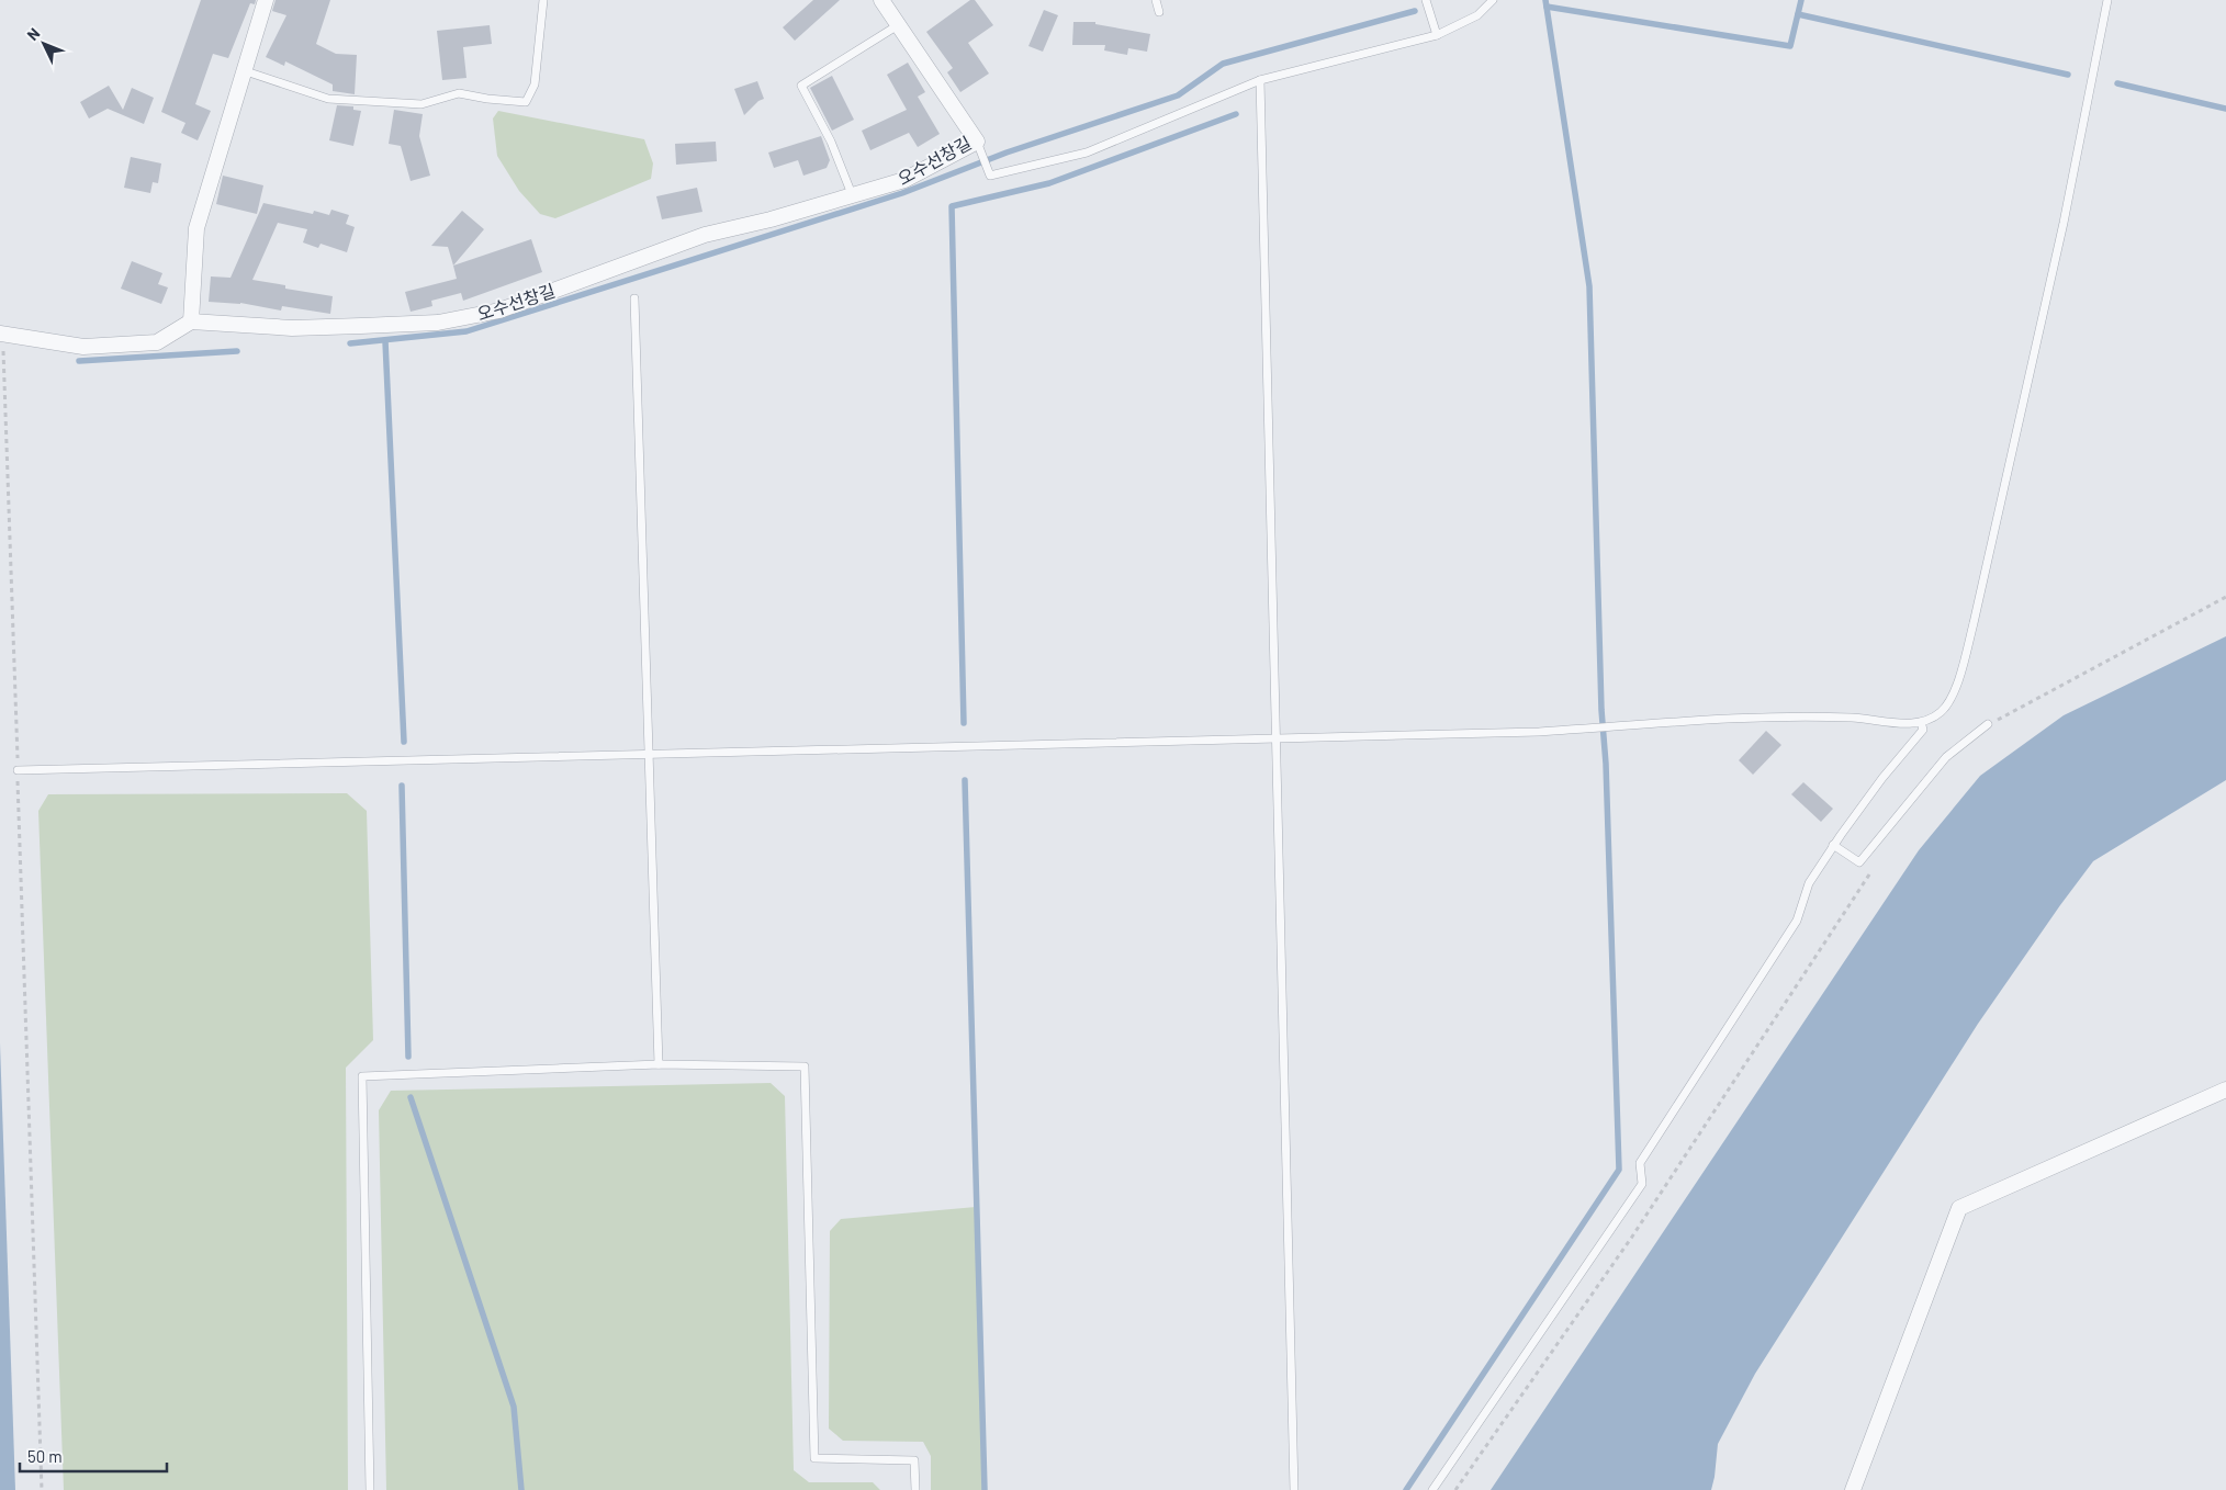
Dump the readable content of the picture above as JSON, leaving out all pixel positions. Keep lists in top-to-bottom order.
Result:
{
  "streets": {
    "street": ["오수선창길"]
  },
  "scale_bar": "50 m",
  "north": "top left"
}
